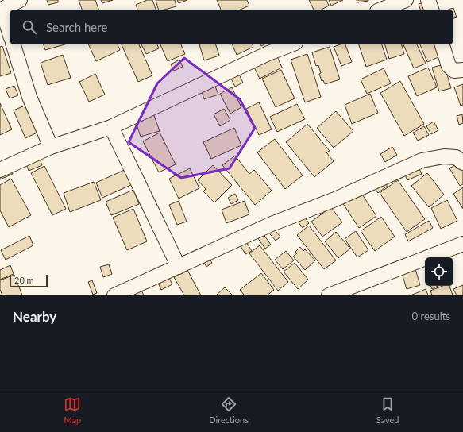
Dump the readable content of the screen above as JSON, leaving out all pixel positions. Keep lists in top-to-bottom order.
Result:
{
  "scale_bar": "20 m",
  "page": {
    "search": "Search here",
    "scale": "20 m",
    "heading": ["Nearby", "0 results"],
    "nav": ["Map", "Directions", "Saved"]
  }
}
